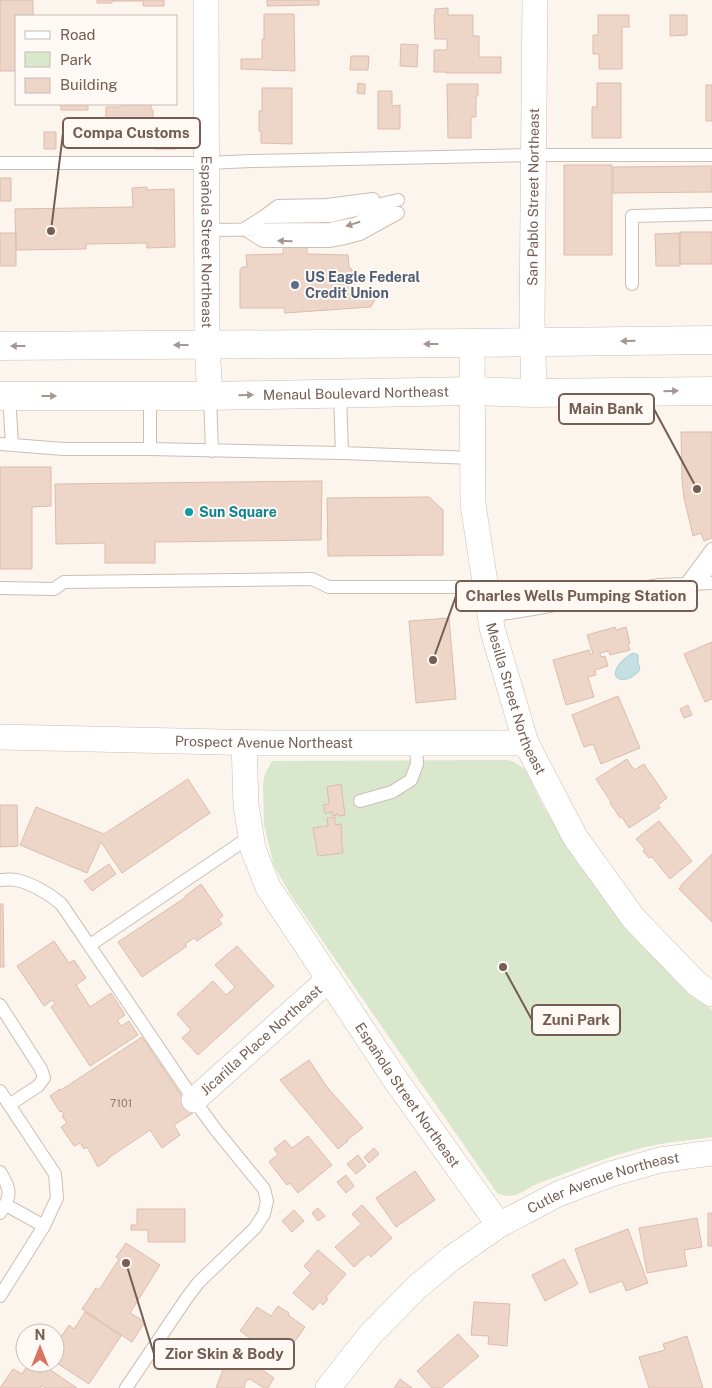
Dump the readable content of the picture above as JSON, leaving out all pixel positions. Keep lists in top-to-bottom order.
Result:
{
  "streets": {
    "main road": ["Menaul Boulevard Northeast"],
    "street": [
      "San Pablo Street Northeast",
      "Española Street Northeast",
      "Mesilla Street Northeast",
      "Prospect Avenue Northeast",
      "Jicarilla Place Northeast",
      "Cutler Avenue Northeast"
    ]
  },
  "crossings": [
    ["San Pablo Street Northeast", "Menaul Boulevard Northeast"],
    ["Española Street Northeast", "Menaul Boulevard Northeast"],
    ["Española Street Northeast", "Prospect Avenue Northeast"],
    ["Española Street Northeast", "Jicarilla Place Northeast"],
    ["Española Street Northeast", "Cutler Avenue Northeast"],
    ["Menaul Boulevard Northeast", "Mesilla Street Northeast"],
    ["Mesilla Street Northeast", "Prospect Avenue Northeast"]
  ],
  "places": [
    "Compa Customs",
    "US Eagle Federal Credit Union",
    "Main Bank",
    "Sun Square",
    "Charles Wells Pumping Station",
    "Zuni Park",
    "Zior Skin & Body"
  ],
  "house_numbers": ["7101"],
  "legend": ["Road", "Park", "Building"],
  "north": "top"
}
